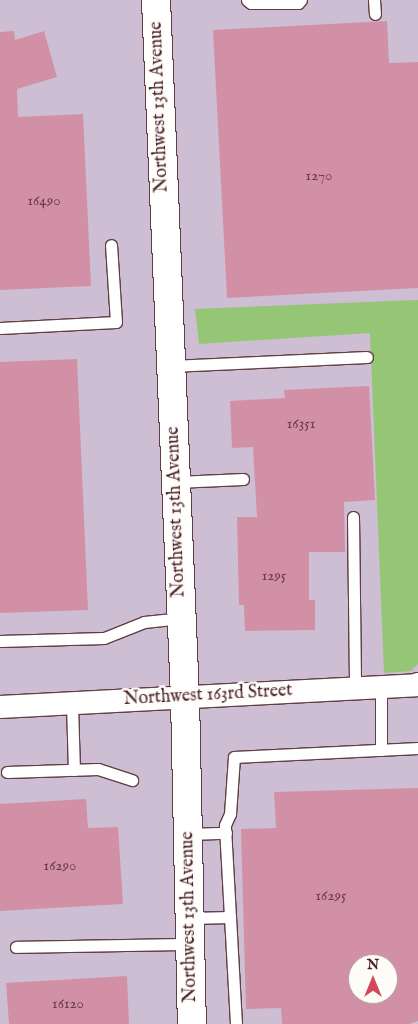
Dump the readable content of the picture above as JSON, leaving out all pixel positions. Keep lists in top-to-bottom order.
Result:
{
  "streets": {
    "street": ["Northwest 13th Avenue", "Northwest 163rd Street"]
  },
  "crossings": [
    ["Northwest 13th Avenue", "Northwest 163rd Street"]
  ],
  "house_numbers": [
    "1270",
    "16490",
    "16351",
    "1295",
    "16290",
    "16295",
    "16120"
  ],
  "north": "top"
}
